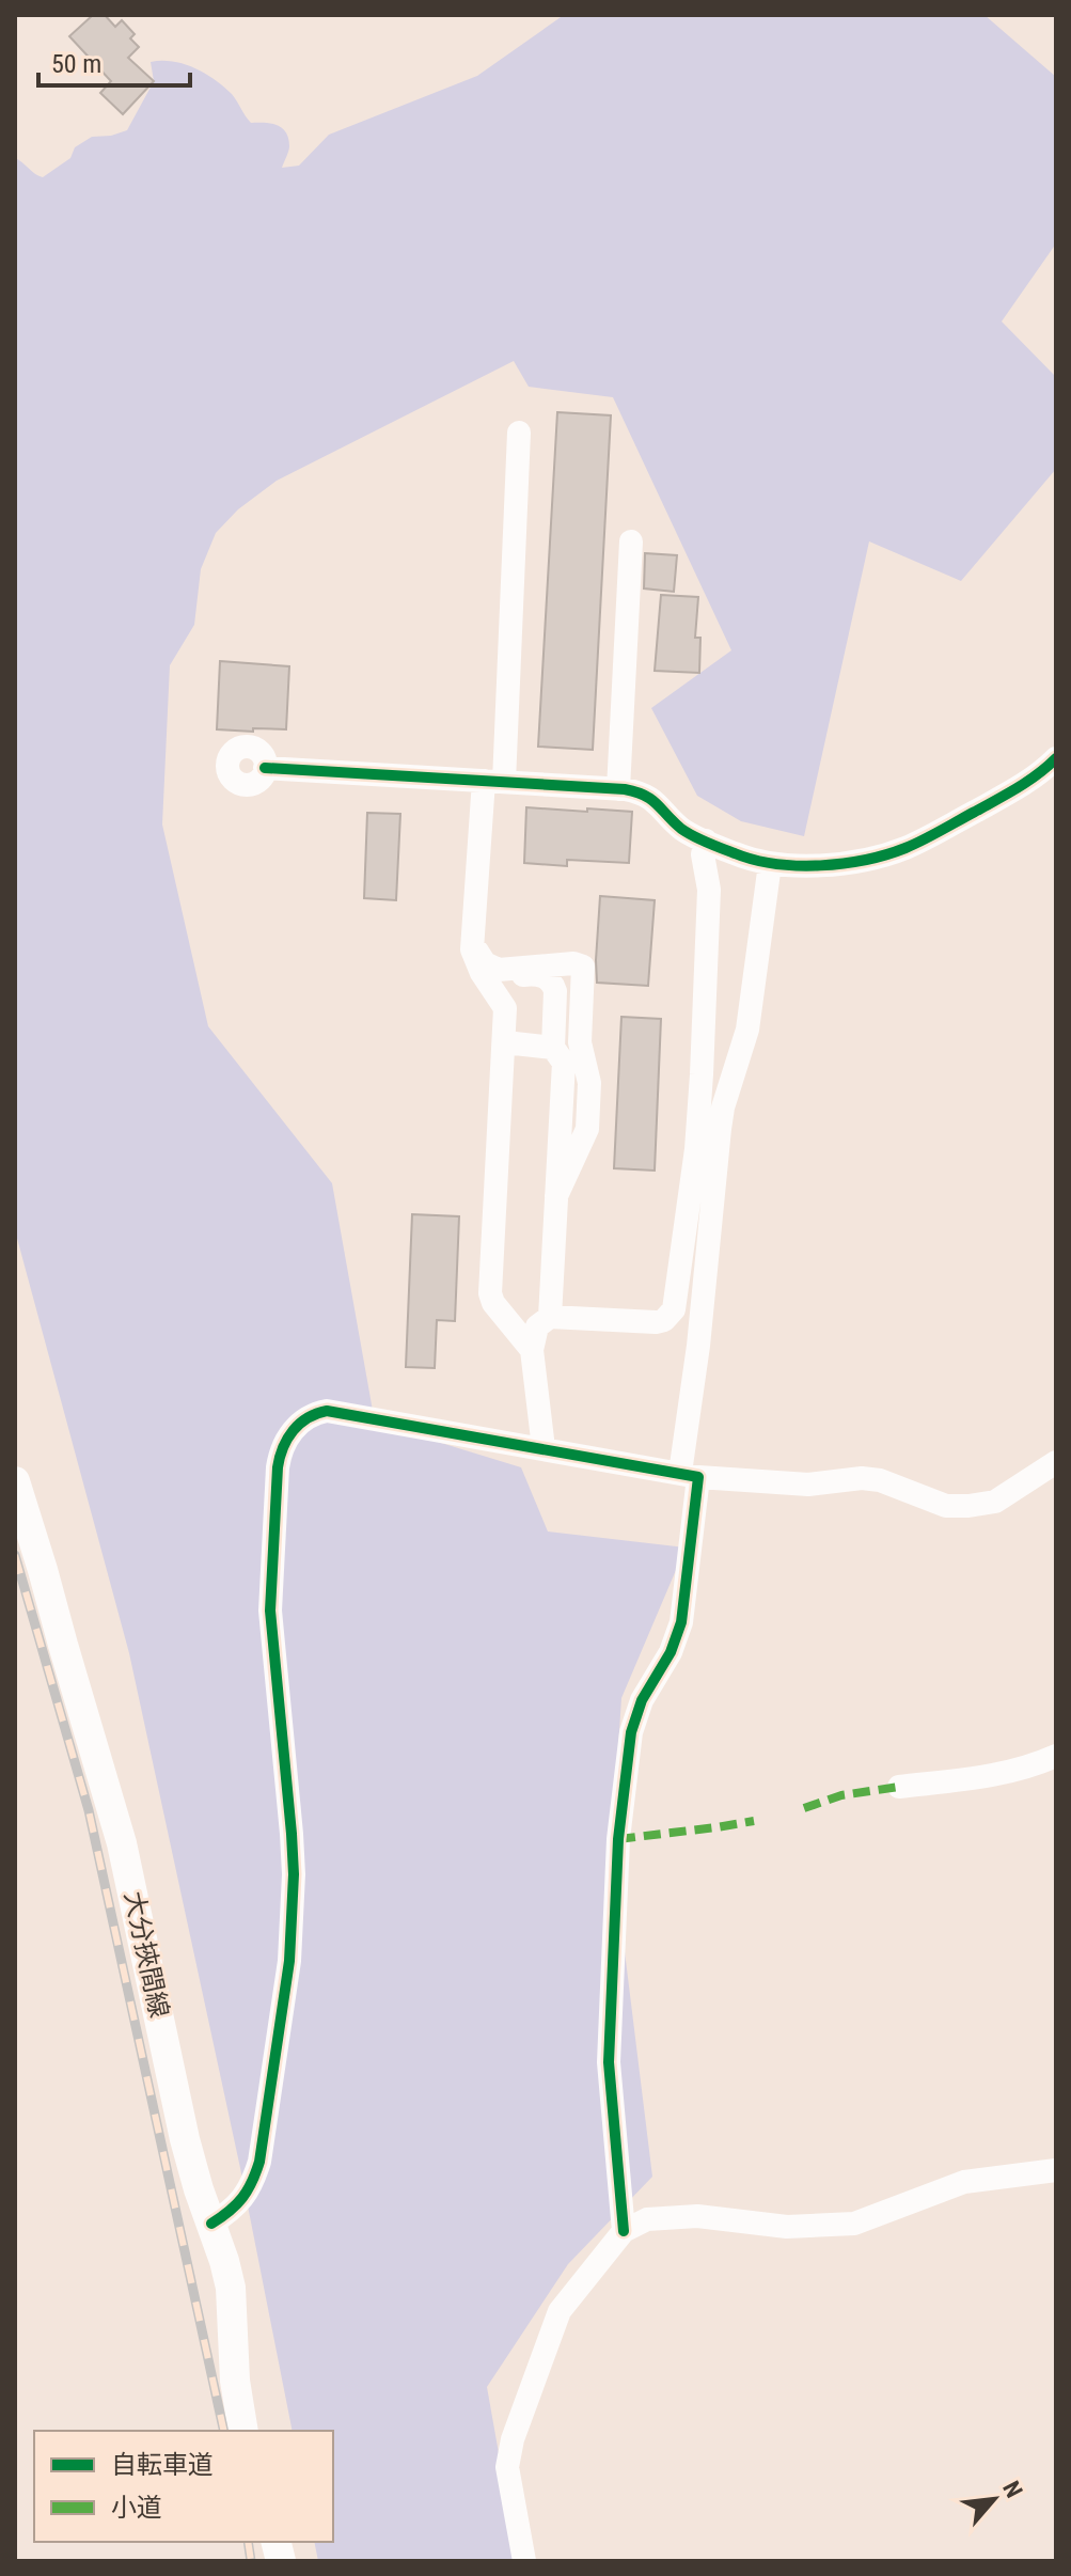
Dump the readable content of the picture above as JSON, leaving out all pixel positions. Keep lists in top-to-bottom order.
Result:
{
  "streets": {
    "main road": ["大分挾間線"]
  },
  "legend": ["自転車道", "小道"],
  "scale_bar": "50 m",
  "north": "top right"
}
